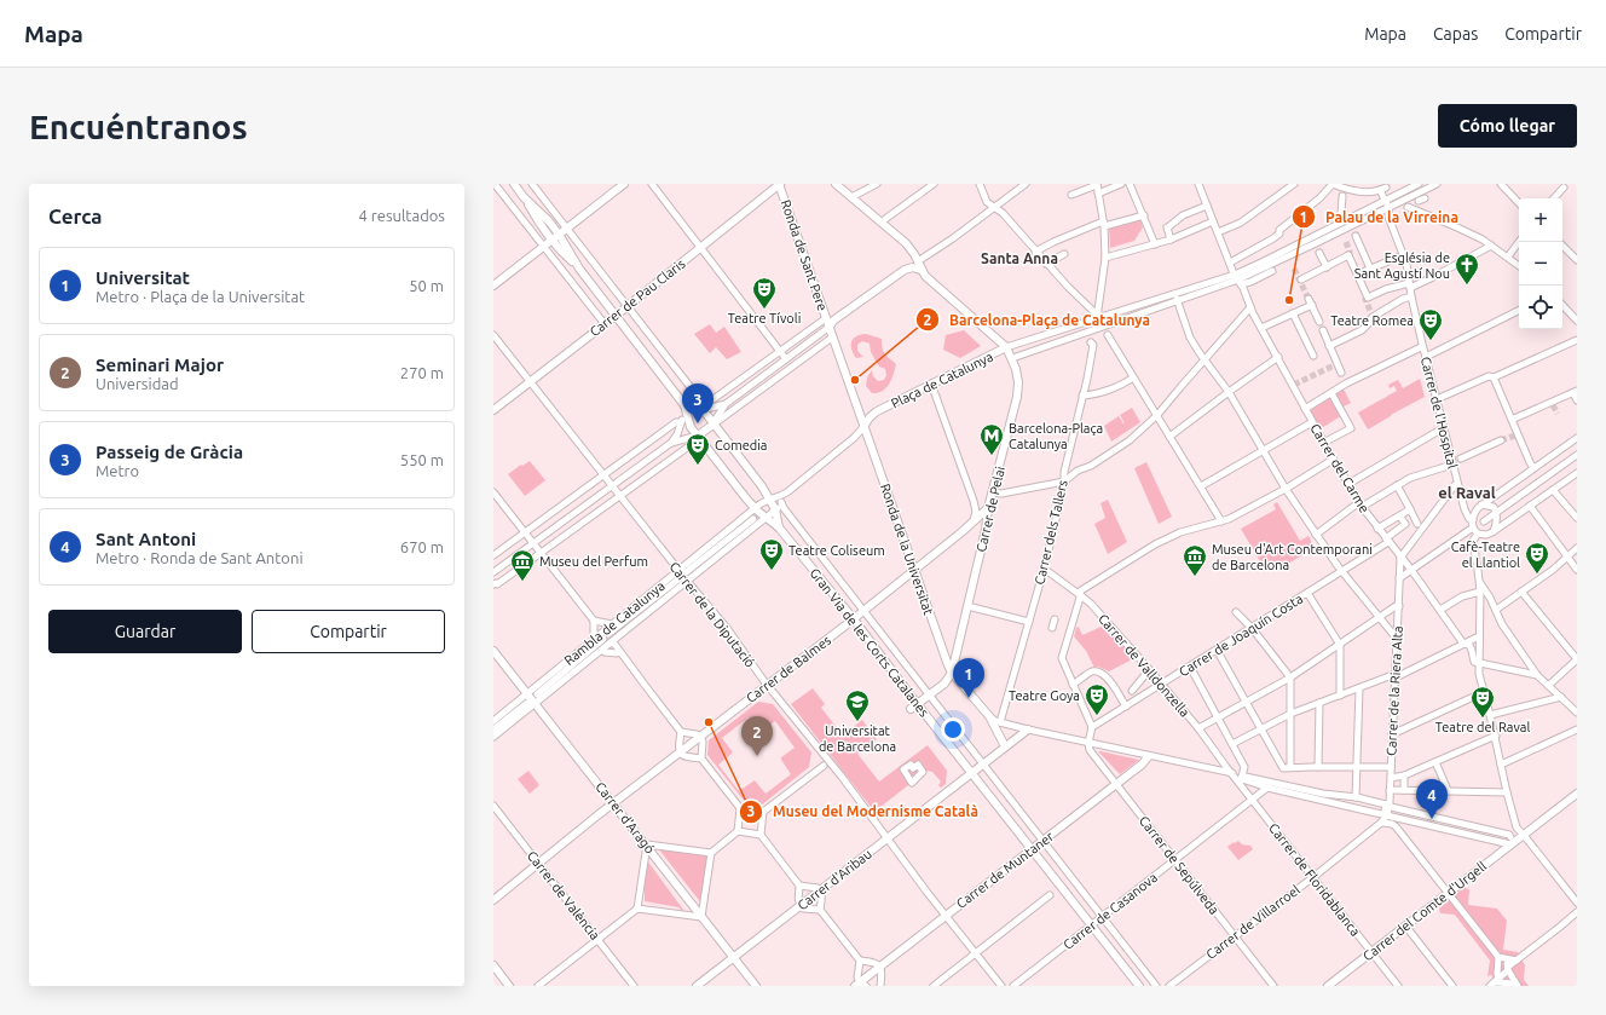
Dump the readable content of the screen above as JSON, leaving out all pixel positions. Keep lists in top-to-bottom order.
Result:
{
  "streets": {
    "main road": [
      "Ronda de Sant Pere",
      "Carrer de Pau Claris",
      "Plaça de Catalunya",
      "Carrer de Pelai",
      "Ronda de la Universitat",
      "Gran Via de les Corts Catalanes",
      "Carrer de Balmes",
      "Carrer d'Aragó",
      "Carrer de Muntaner",
      "Carrer d'Aribau",
      "Carrer del Comte d'Urgell"
    ],
    "street": [
      "Carrer de l'Hospital",
      "Carrer del Carme",
      "Carrer dels Tallers",
      "Carrer de la Diputació",
      "Rambla de Catalunya",
      "Carrer de Joaquín Costa",
      "Carrer de Valldonzella",
      "Carrer de la Riera Alta",
      "Carrer de Sepúlveda",
      "Carrer de Floridablanca",
      "Carrer de València",
      "Carrer de Casanova",
      "Carrer de Villarroel"
    ]
  },
  "crossings": [
    ["Ronda de Sant Pere", "Carrer de Pau Claris"],
    ["Carrer de Pau Claris", "Carrer de la Diputació"],
    ["Carrer de Pau Claris", "Gran Via de les Corts Catalanes"],
    ["Plaça de Catalunya", "Carrer de Pelai"],
    ["Plaça de Catalunya", "Ronda de la Universitat"],
    ["Plaça de Catalunya", "Rambla de Catalunya"],
    ["Carrer del Carme", "Carrer de Joaquín Costa"],
    ["Carrer del Carme", "Carrer de la Riera Alta"],
    ["Carrer de Pelai", "Ronda de la Universitat"],
    ["Carrer de Pelai", "Carrer de Balmes"],
    ["Carrer dels Tallers", "Carrer de Valldonzella"],
    ["Ronda de la Universitat", "Rambla de Catalunya"],
    ["Ronda de la Universitat", "Carrer de Balmes"],
    ["Carrer de la Diputació", "Rambla de Catalunya"],
    ["Carrer de la Diputació", "Carrer de Balmes"],
    ["Carrer de la Diputació", "Carrer de Muntaner"],
    ["Carrer de la Diputació", "Carrer d'Aribau"],
    ["Rambla de Catalunya", "Gran Via de les Corts Catalanes"],
    ["Rambla de Catalunya", "Carrer d'Aragó"],
    ["Carrer de Joaquín Costa", "Carrer de Valldonzella"],
    ["Gran Via de les Corts Catalanes", "Carrer de Balmes"],
    ["Gran Via de les Corts Catalanes", "Carrer de Muntaner"],
    ["Gran Via de les Corts Catalanes", "Carrer d'Aribau"],
    ["Gran Via de les Corts Catalanes", "Carrer de Casanova"],
    ["Carrer de Valldonzella", "Carrer de Floridablanca"],
    ["Carrer de Balmes", "Carrer d'Aragó"],
    ["Carrer de Balmes", "Carrer de València"],
    ["Carrer de la Riera Alta", "Carrer de Villarroel"],
    ["Carrer d'Aragó", "Carrer d'Aribau"],
    ["Carrer de Sepúlveda", "Carrer de Muntaner"],
    ["Carrer de Sepúlveda", "Carrer de Casanova"],
    ["Carrer de Sepúlveda", "Carrer de Villarroel"],
    ["Carrer de Floridablanca", "Carrer de Casanova"],
    ["Carrer de Floridablanca", "Carrer del Comte d'Urgell"],
    ["Carrer de Floridablanca", "Carrer de Villarroel"]
  ],
  "districts": ["Santa Anna", "el Raval"],
  "places": {
    "church": ["Església de Sant Agustí Nou"],
    "other": ["Palau de la Virreina", "Barcelona-Plaça de Catalunya", "Museu del Modernisme Català"],
    "theatre": [
      "Teatre Tívoli",
      "Teatre Romea",
      "Comedia",
      "Teatre Coliseum",
      "Cafè-Teatre el Llantiol",
      "Teatre Goya",
      "Teatre del Raval"
    ],
    "metro station": ["Barcelona-Plaça Catalunya"],
    "museum": ["Museu d'Art Contemporani de Barcelona", "Museu del Perfum"],
    "school or university": ["Universitat de Barcelona"]
  },
  "page": {
    "header": "Mapa",
    "nav": ["Mapa", "Capas", "Compartir"],
    "buttons": [
      "Cómo llegar",
      ["Guardar", "Compartir"]
    ],
    "title": "Encuéntranos",
    "heading": ["Cerca", "4 resultados"],
    "map_buttons": ["+", "−"],
    "list": [
      {
        "mark": "1",
        "name": "Universitat",
        "note": "Metro · Plaça de la Universitat",
        "value": "50 m"
      },
      {
        "mark": "2",
        "name": "Seminari Major",
        "note": "Universidad",
        "value": "270 m"
      },
      {
        "mark": "3",
        "name": "Passeig de Gràcia",
        "note": "Metro",
        "value": "550 m"
      },
      {
        "mark": "4",
        "name": "Sant Antoni",
        "note": "Metro · Ronda de Sant Antoni",
        "value": "670 m"
      }
    ],
    "pins": [
      "3",
      "1",
      "2",
      "4"
    ]
  }
}
